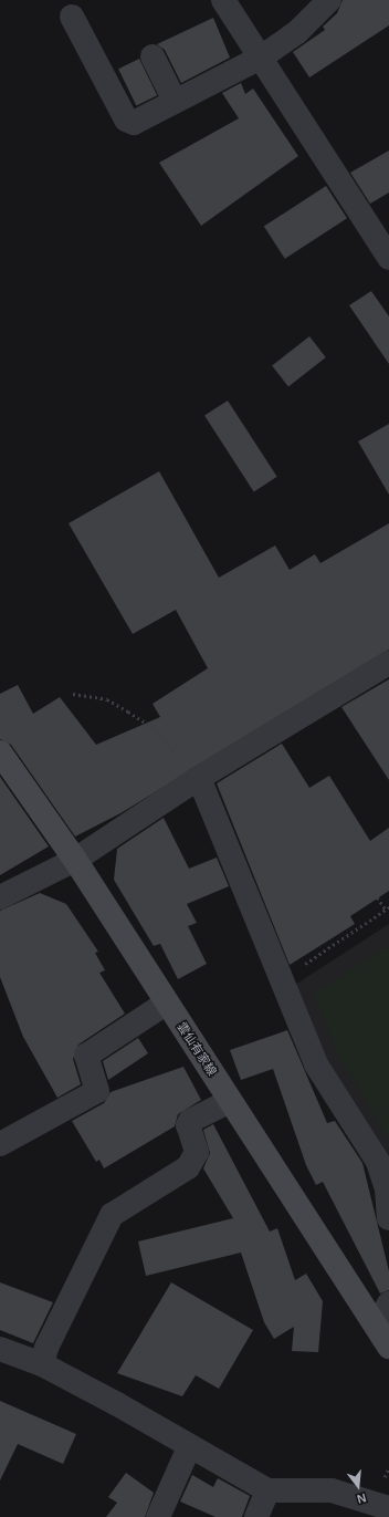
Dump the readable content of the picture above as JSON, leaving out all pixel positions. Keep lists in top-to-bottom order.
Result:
{
  "streets": {
    "main road": ["雲仙有家線"]
  },
  "north": "bottom"
}
